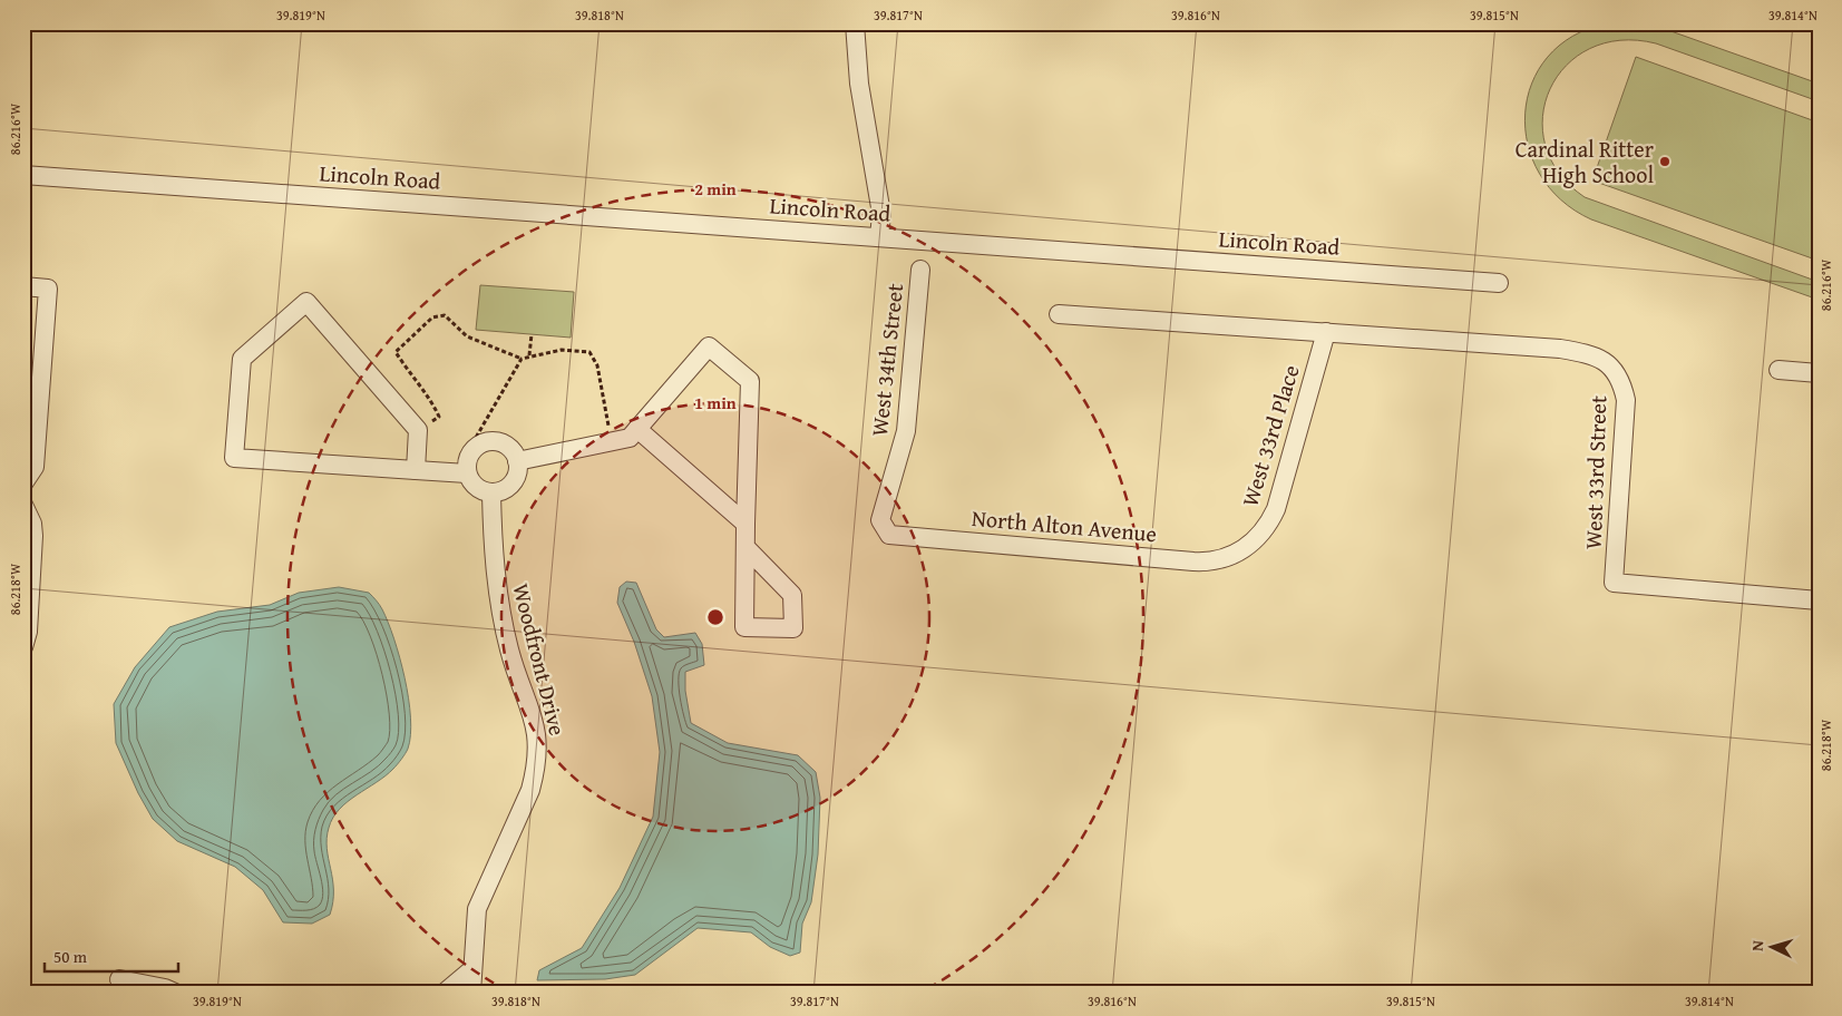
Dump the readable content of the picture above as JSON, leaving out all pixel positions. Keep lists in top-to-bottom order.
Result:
{
  "streets": {
    "street": [
      "Lincoln Road",
      "West 34th Street",
      "West 33rd Place",
      "West 33rd Street",
      "North Alton Avenue",
      "Woodfront Drive"
    ]
  },
  "crossings": [
    ["West 34th Street", "North Alton Avenue"],
    ["West 33rd Place", "West 33rd Street"],
    ["West 33rd Place", "North Alton Avenue"]
  ],
  "places": ["Cardinal Ritter High School"],
  "scale_bar": "50 m",
  "north": "left",
  "coordinates": [
    "39.819°N",
    "39.818°N",
    "39.817°N",
    "39.816°N",
    "39.815°N",
    "39.814°N",
    "86.216°W",
    "86.218°W"
  ],
  "rings": ["2 min", "1 min"]
}
